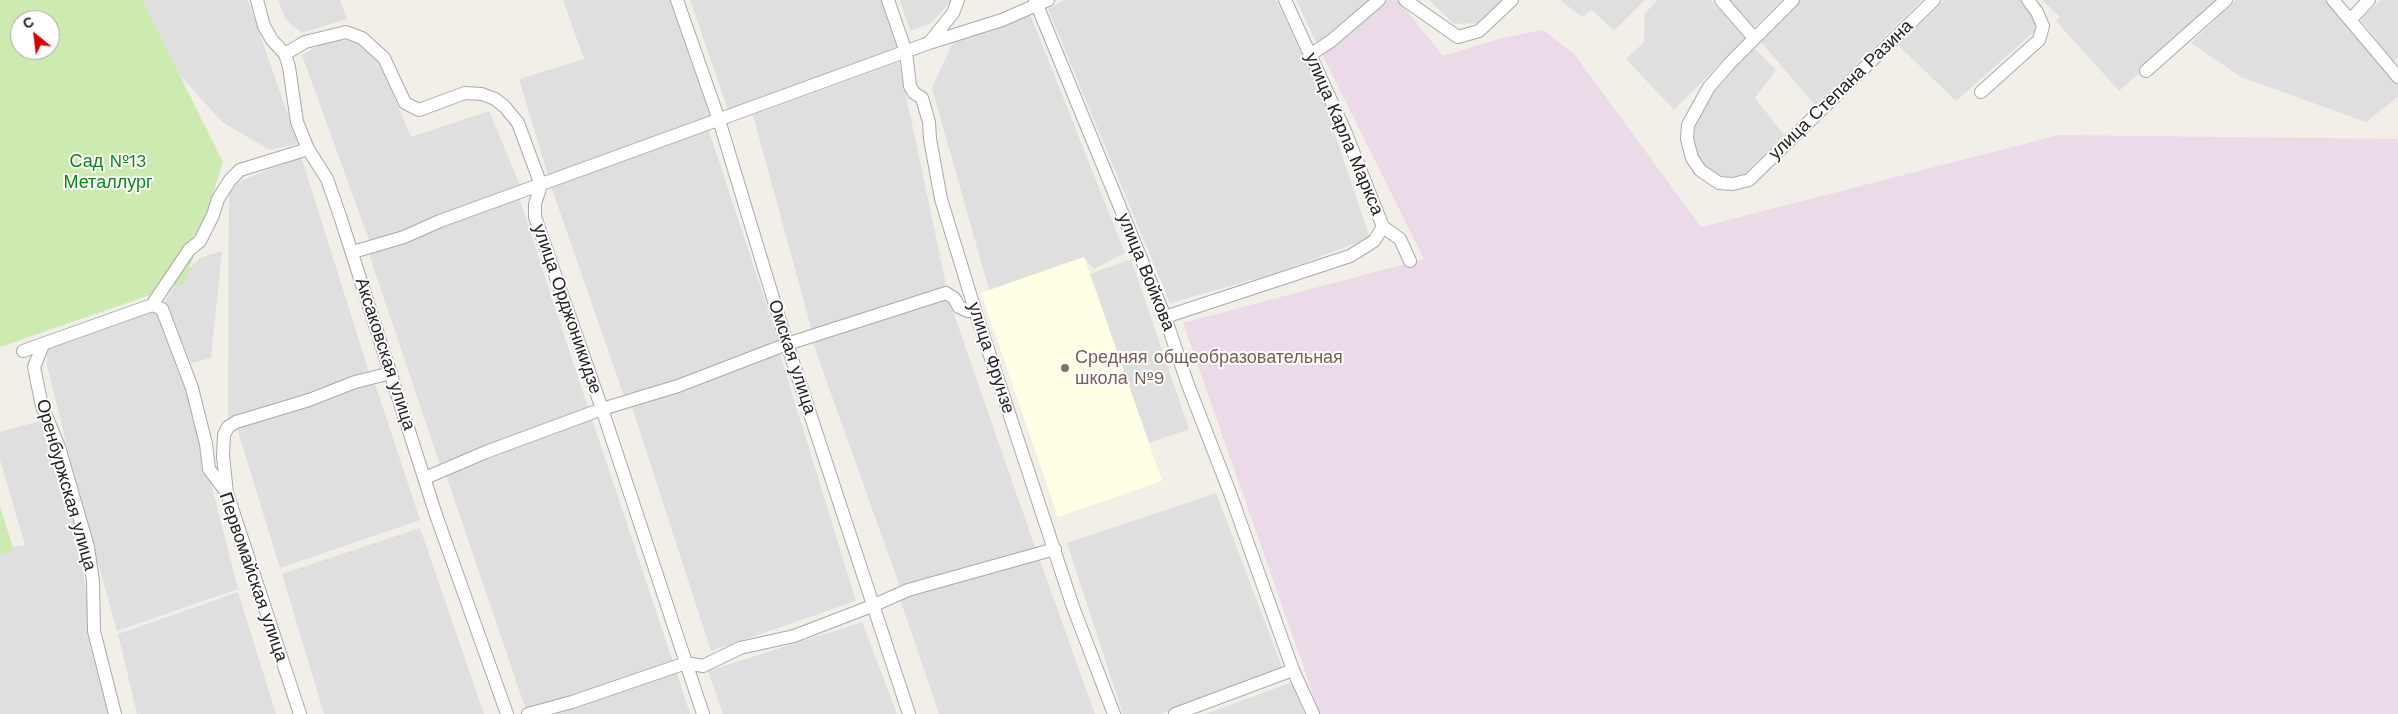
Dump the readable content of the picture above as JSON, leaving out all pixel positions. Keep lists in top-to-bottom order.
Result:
{
  "streets": {
    "street": [
      "улица Степана Разина",
      "улица Карла Маркса",
      "улица Войкова",
      "улица Орджоникидзе",
      "Аксаковская улица",
      "Омская улица",
      "улица Фрунзе",
      "Оренбуржская улица",
      "Первомайская улица"
    ]
  },
  "parks": ["Сад №13 Металлург"],
  "places": ["Средняя общеобразовательная школа №9"],
  "north": "top left"
}
